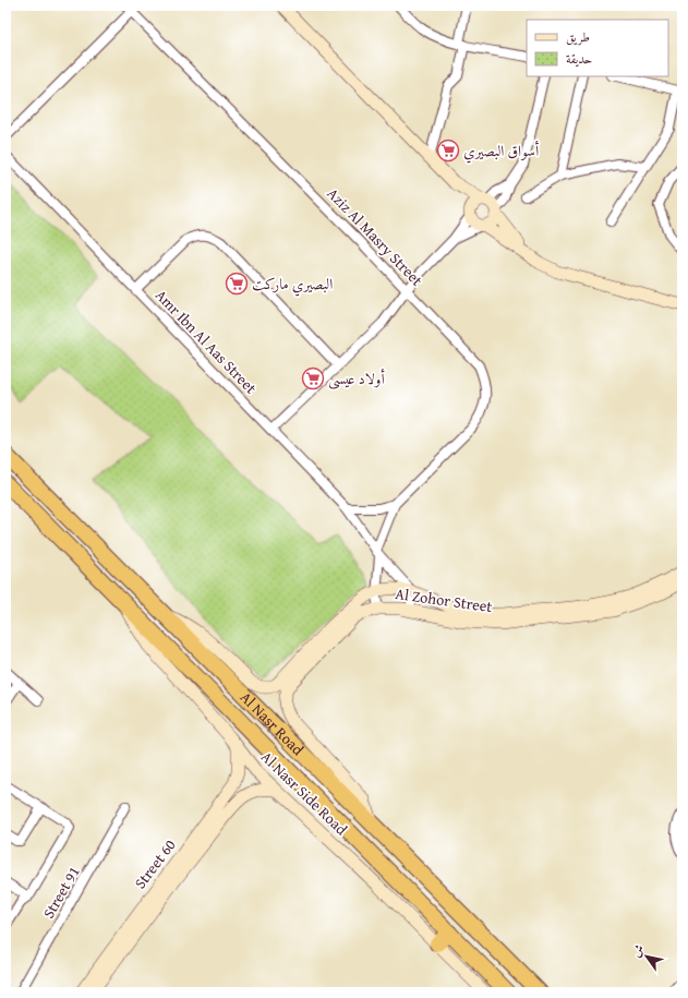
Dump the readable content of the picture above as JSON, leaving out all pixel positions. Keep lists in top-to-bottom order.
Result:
{
  "streets": {
    "highway": ["Al Nasr Road"],
    "street": [
      "Aziz Al Masry Street",
      "Amr Ibn Al Aas Street",
      "Al Zohor Street",
      "Al Nasr Side Road",
      "Street 60",
      "Street 91"
    ]
  },
  "crossings": [
    ["Aziz Al Masry Street", "Amr Ibn Al Aas Street"],
    ["Amr Ibn Al Aas Street", "Al Zohor Street"],
    ["Al Zohor Street", "Al Nasr Road"],
    ["Al Nasr Road", "Al Nasr Side Road"],
    ["Al Nasr Side Road", "Street 60"]
  ],
  "places": {
    "supermarket": ["أسواق البصيري", "البصيري ماركت", "أولاد عيسى"]
  },
  "legend": ["طريق", "حديقة"],
  "north": "top left"
}
